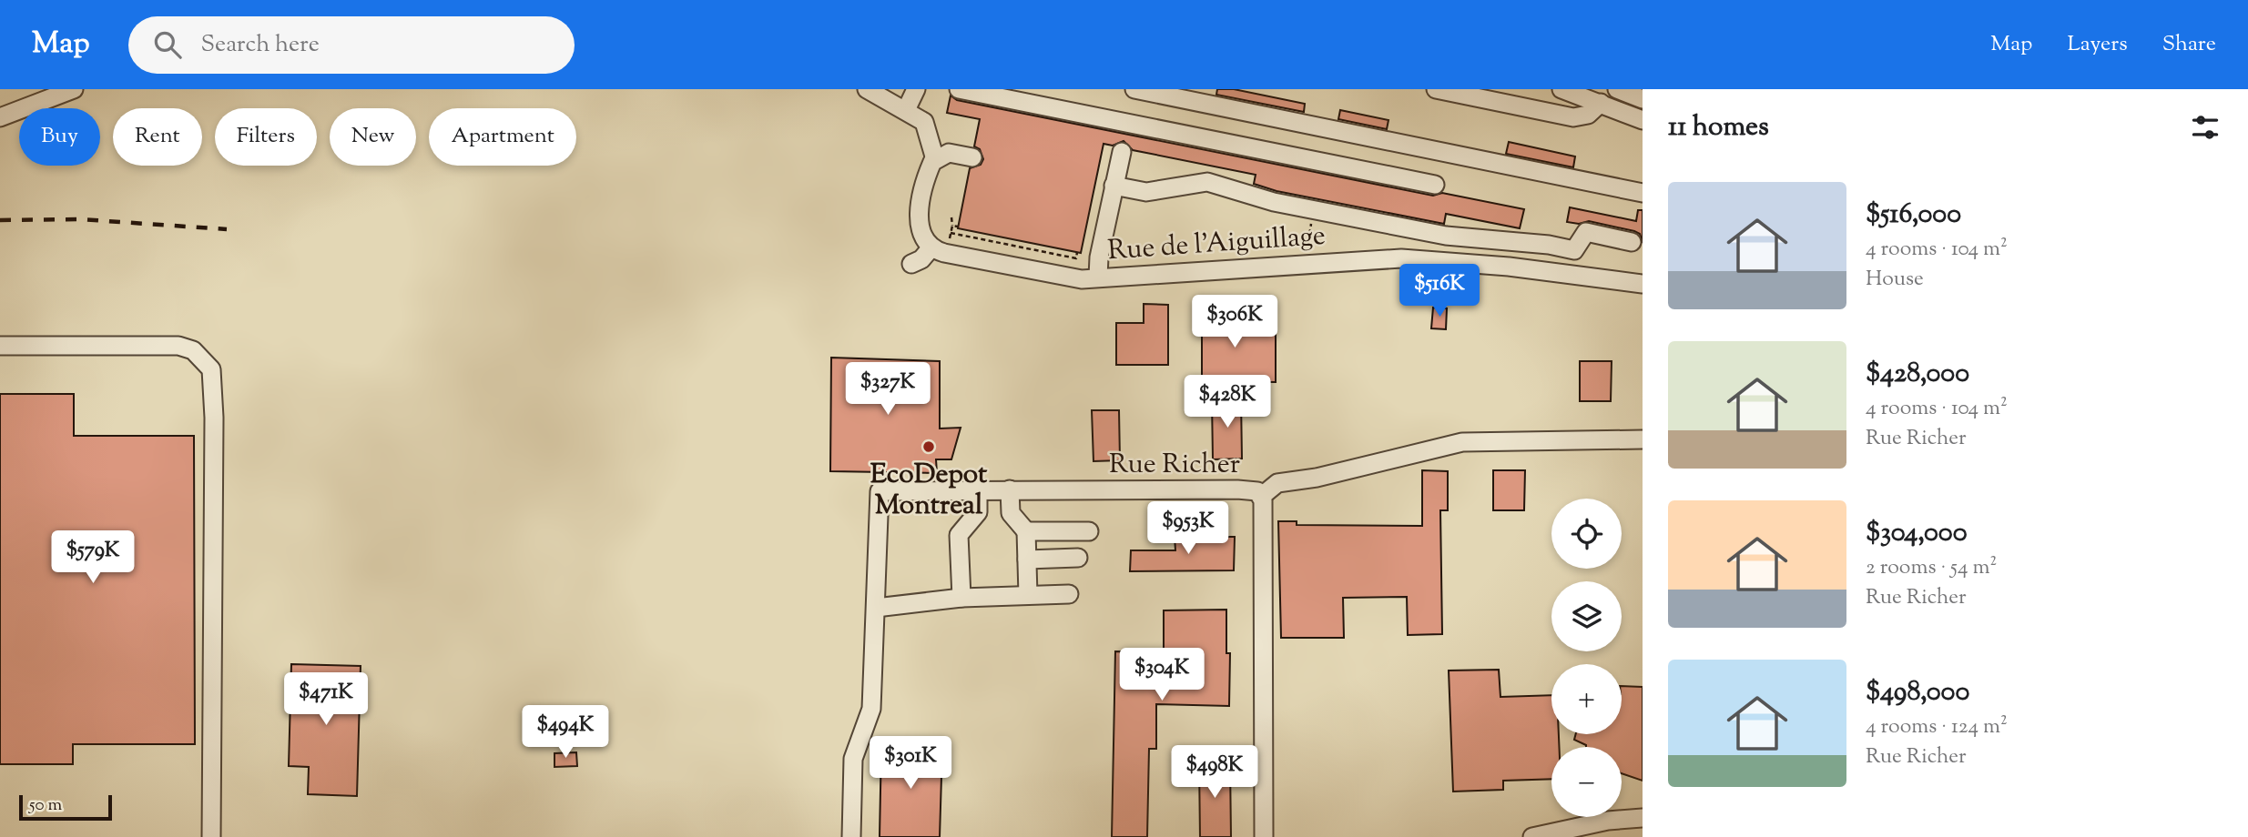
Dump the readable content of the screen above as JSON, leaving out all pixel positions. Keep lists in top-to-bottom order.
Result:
{
  "streets": {
    "street": ["Rue de l'Aiguillage", "Rue Richer"]
  },
  "places": ["EcoDepot Montreal"],
  "scale_bar": "50 m",
  "page": {
    "header": "Map",
    "search": "Search here",
    "nav": ["Map", "Layers", "Share"],
    "heading": "11 homes",
    "chip": [
      "Buy",
      "Rent",
      "Filters",
      "New",
      "Apartment"
    ],
    "list": [
      {
        "name": "$516,000",
        "note": "4 rooms · 104 m² · House"
      },
      {
        "name": "$428,000",
        "note": "4 rooms · 104 m² · Rue Richer"
      },
      {
        "name": "$304,000",
        "note": "2 rooms · 54 m² · Rue Richer"
      },
      {
        "name": "$498,000",
        "note": "4 rooms · 124 m² · Rue Richer"
      }
    ],
    "price": [
      "$516K",
      "$306K",
      "$327K",
      "$428K",
      "$953K",
      "$579K",
      "$304K",
      "$471K",
      "$494K",
      "$301K",
      "$498K"
    ],
    "map_buttons": ["+", "−"],
    "scale": "50 m"
  }
}
